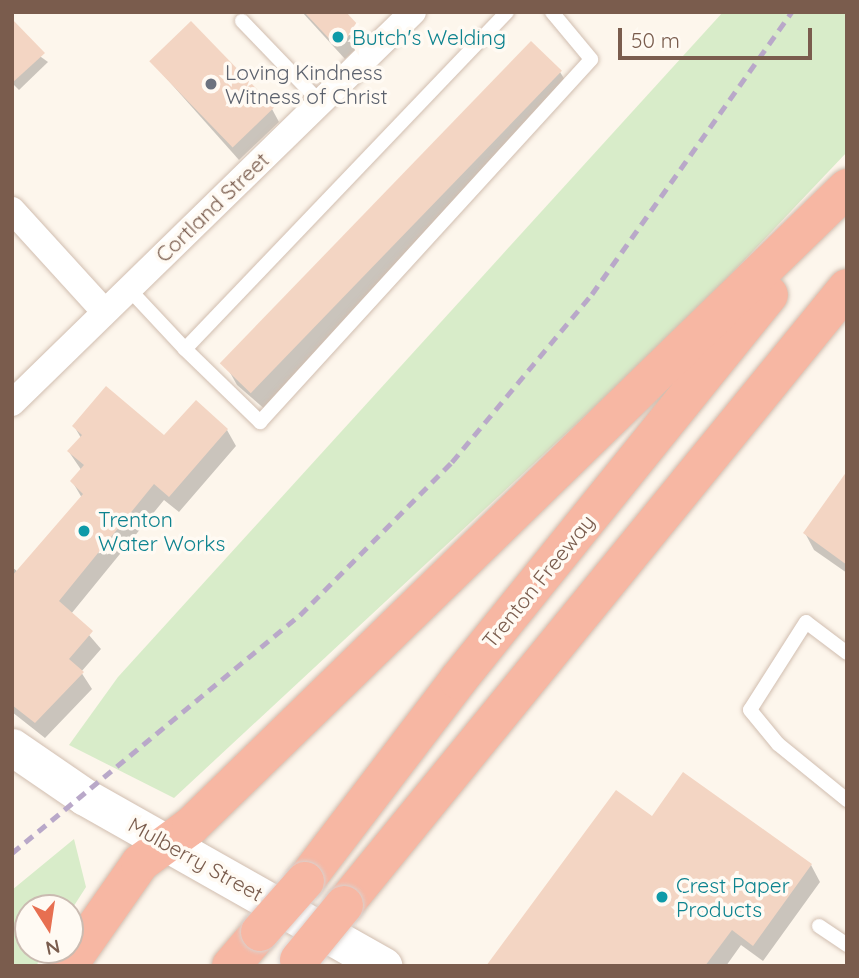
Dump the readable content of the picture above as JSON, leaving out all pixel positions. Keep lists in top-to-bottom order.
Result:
{
  "streets": {
    "highway": ["Trenton Freeway"],
    "street": ["Cortland Street", "Mulberry Street"]
  },
  "places": [
    "Butch's Welding",
    "Loving Kindness Witness of Christ",
    "Trenton Water Works",
    "Crest Paper Products"
  ],
  "scale_bar": "50 m",
  "north": "bottom"
}
